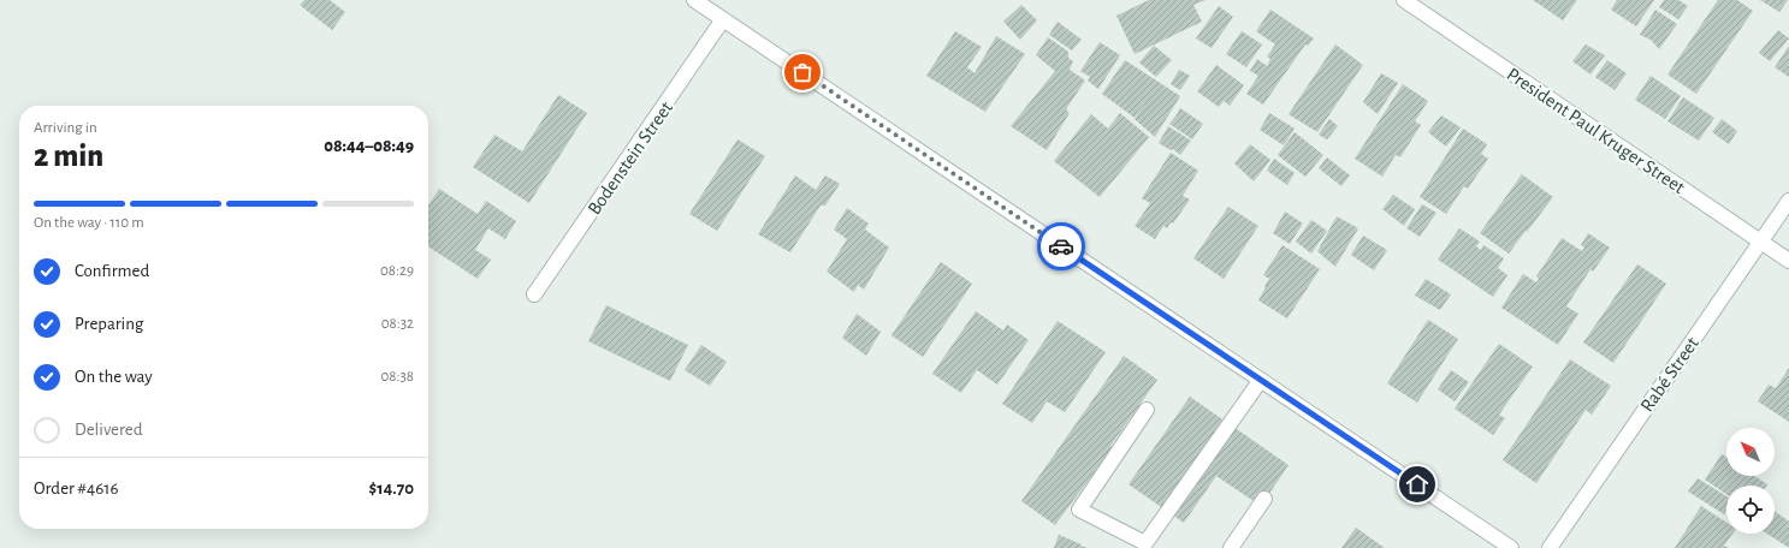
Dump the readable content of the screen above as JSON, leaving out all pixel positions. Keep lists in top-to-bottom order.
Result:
{
  "streets": {
    "street": ["President Paul Kruger Street", "Bodenstein Street", "Rabé Street"]
  },
  "crossings": [
    ["President Paul Kruger Street", "Rabé Street"]
  ],
  "north": "top left",
  "page": {
    "heading": ["2 min", "Arriving in", "08:44–08:49"],
    "panel": ["Order #4616", "$14.70"],
    "bar": "On the way · 110 m",
    "list": [
      ["Confirmed", "08:29"],
      ["Preparing", "08:32"],
      ["On the way", "08:38"],
      "Delivered"
    ]
  }
}
